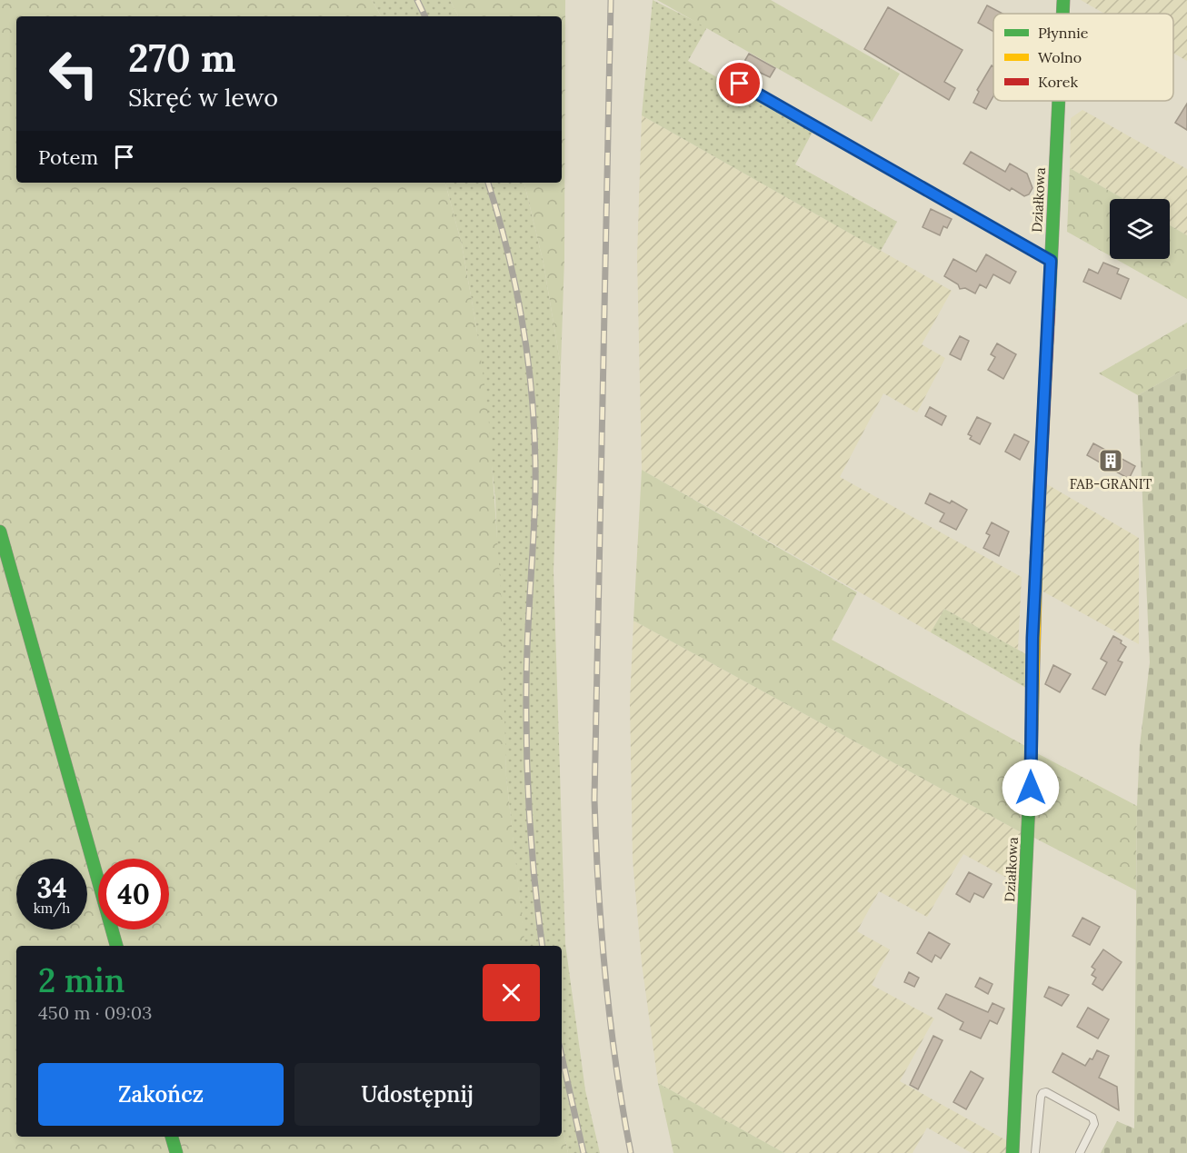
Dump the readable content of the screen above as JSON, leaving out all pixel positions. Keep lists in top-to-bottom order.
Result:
{
  "streets": {
    "street": ["Działkowa"]
  },
  "places": {
    "building": ["FAB-GRANIT"]
  },
  "legend": ["Płynnie", "Wolno", "Korek"],
  "page": {
    "turn": ["270 m", "Skręć w lewo"],
    "then": "Potem",
    "speed": "34 km/h",
    "limit": "40",
    "heading": ["2 min", "450 m · 09:03"],
    "buttons": ["Zakończ", "Udostępnij"]
  }
}
